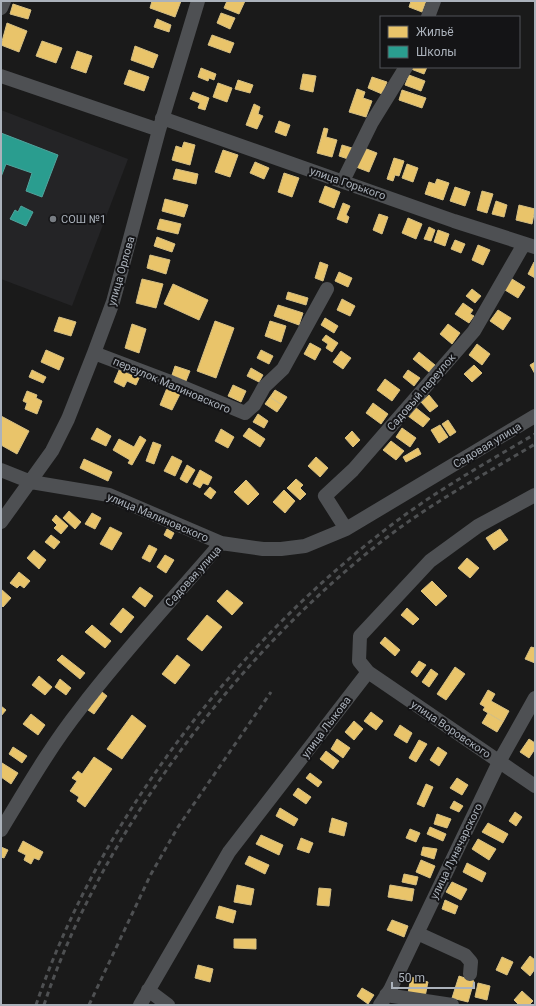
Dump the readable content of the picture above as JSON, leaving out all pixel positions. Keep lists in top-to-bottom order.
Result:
{
  "streets": {
    "street": [
      "улица Горького",
      "улица Орлова",
      "переулок Малиновского",
      "Садовый переулок",
      "Садовая улица",
      "улица Малиновского",
      "улица Лыкова",
      "улица Воровского",
      "улица Луначарского"
    ]
  },
  "crossings": [
    ["улица Горького", "улица Орлова"],
    ["улица Горького", "Садовый переулок"],
    ["улица Орлова", "переулок Малиновского"],
    ["улица Орлова", "улица Малиновского"],
    ["Садовый переулок", "Садовая улица"],
    ["Садовая улица", "улица Малиновского"],
    ["улица Лыкова", "улица Воровского"],
    ["улица Воровского", "улица Луначарского"]
  ],
  "places": ["СОШ №1"],
  "legend": ["Жильё", "Школы"],
  "scale_bar": "50 m"
}
